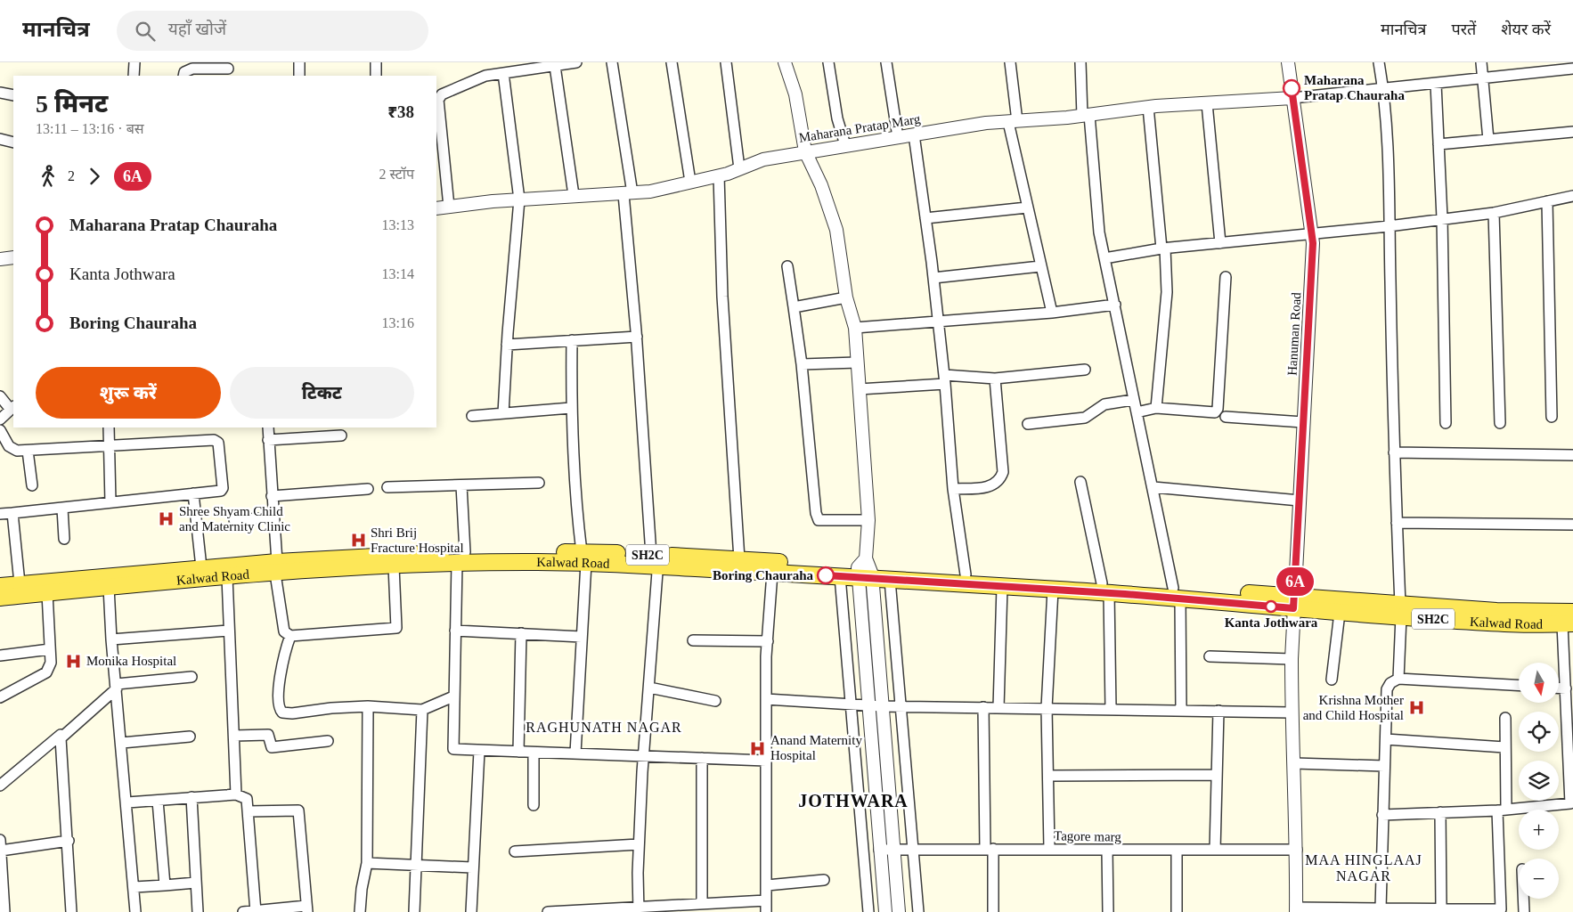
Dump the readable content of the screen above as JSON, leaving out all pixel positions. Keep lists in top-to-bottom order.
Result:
{
  "streets": {
    "main road": ["SH2C", "Kalwad Road"],
    "street": ["Maharana Pratap Marg", "Hanuman Road", "Tagore marg"]
  },
  "crossings": [
    ["Maharana Pratap Marg", "Hanuman Road"],
    ["Hanuman Road", "Kalwad Road"],
    ["Hanuman Road", "Tagore marg"]
  ],
  "districts": ["RAGHUNATH NAGAR", "JOTHWARA", "MAA HINGLAAJ NAGAR"],
  "places": {
    "other": ["Maharana Pratap Chauraha", "Boring Chauraha", "Kanta Jothwara"],
    "hospital": [
      "Shree Shyam Child and Maternity Clinic",
      "Shri Brij Fracture Hospital",
      "Monika Hospital",
      "Krishna Mother and Child Hospital",
      "Anand Maternity Hospital"
    ]
  },
  "lines": ["bus line 6A"],
  "north": "bottom",
  "page": {
    "header": "मानचित्र",
    "search": "यहाँ खोजें",
    "nav": ["मानचित्र", "परतें", "शेयर करें"],
    "on_map": "6A",
    "heading": ["5 मिनट", "13:11 – 13:16 · बस", "₹38"],
    "legs": ["2", "6A", "2 स्टॉप"],
    "list": [
      {
        "name": "Maharana Pratap Chauraha",
        "value": "13:13"
      },
      {
        "name": "Kanta Jothwara",
        "value": "13:14"
      },
      {
        "name": "Boring Chauraha",
        "value": "13:16"
      }
    ],
    "buttons": ["शुरू करें", "टिकट"],
    "map_buttons": ["+", "−"]
  }
}
